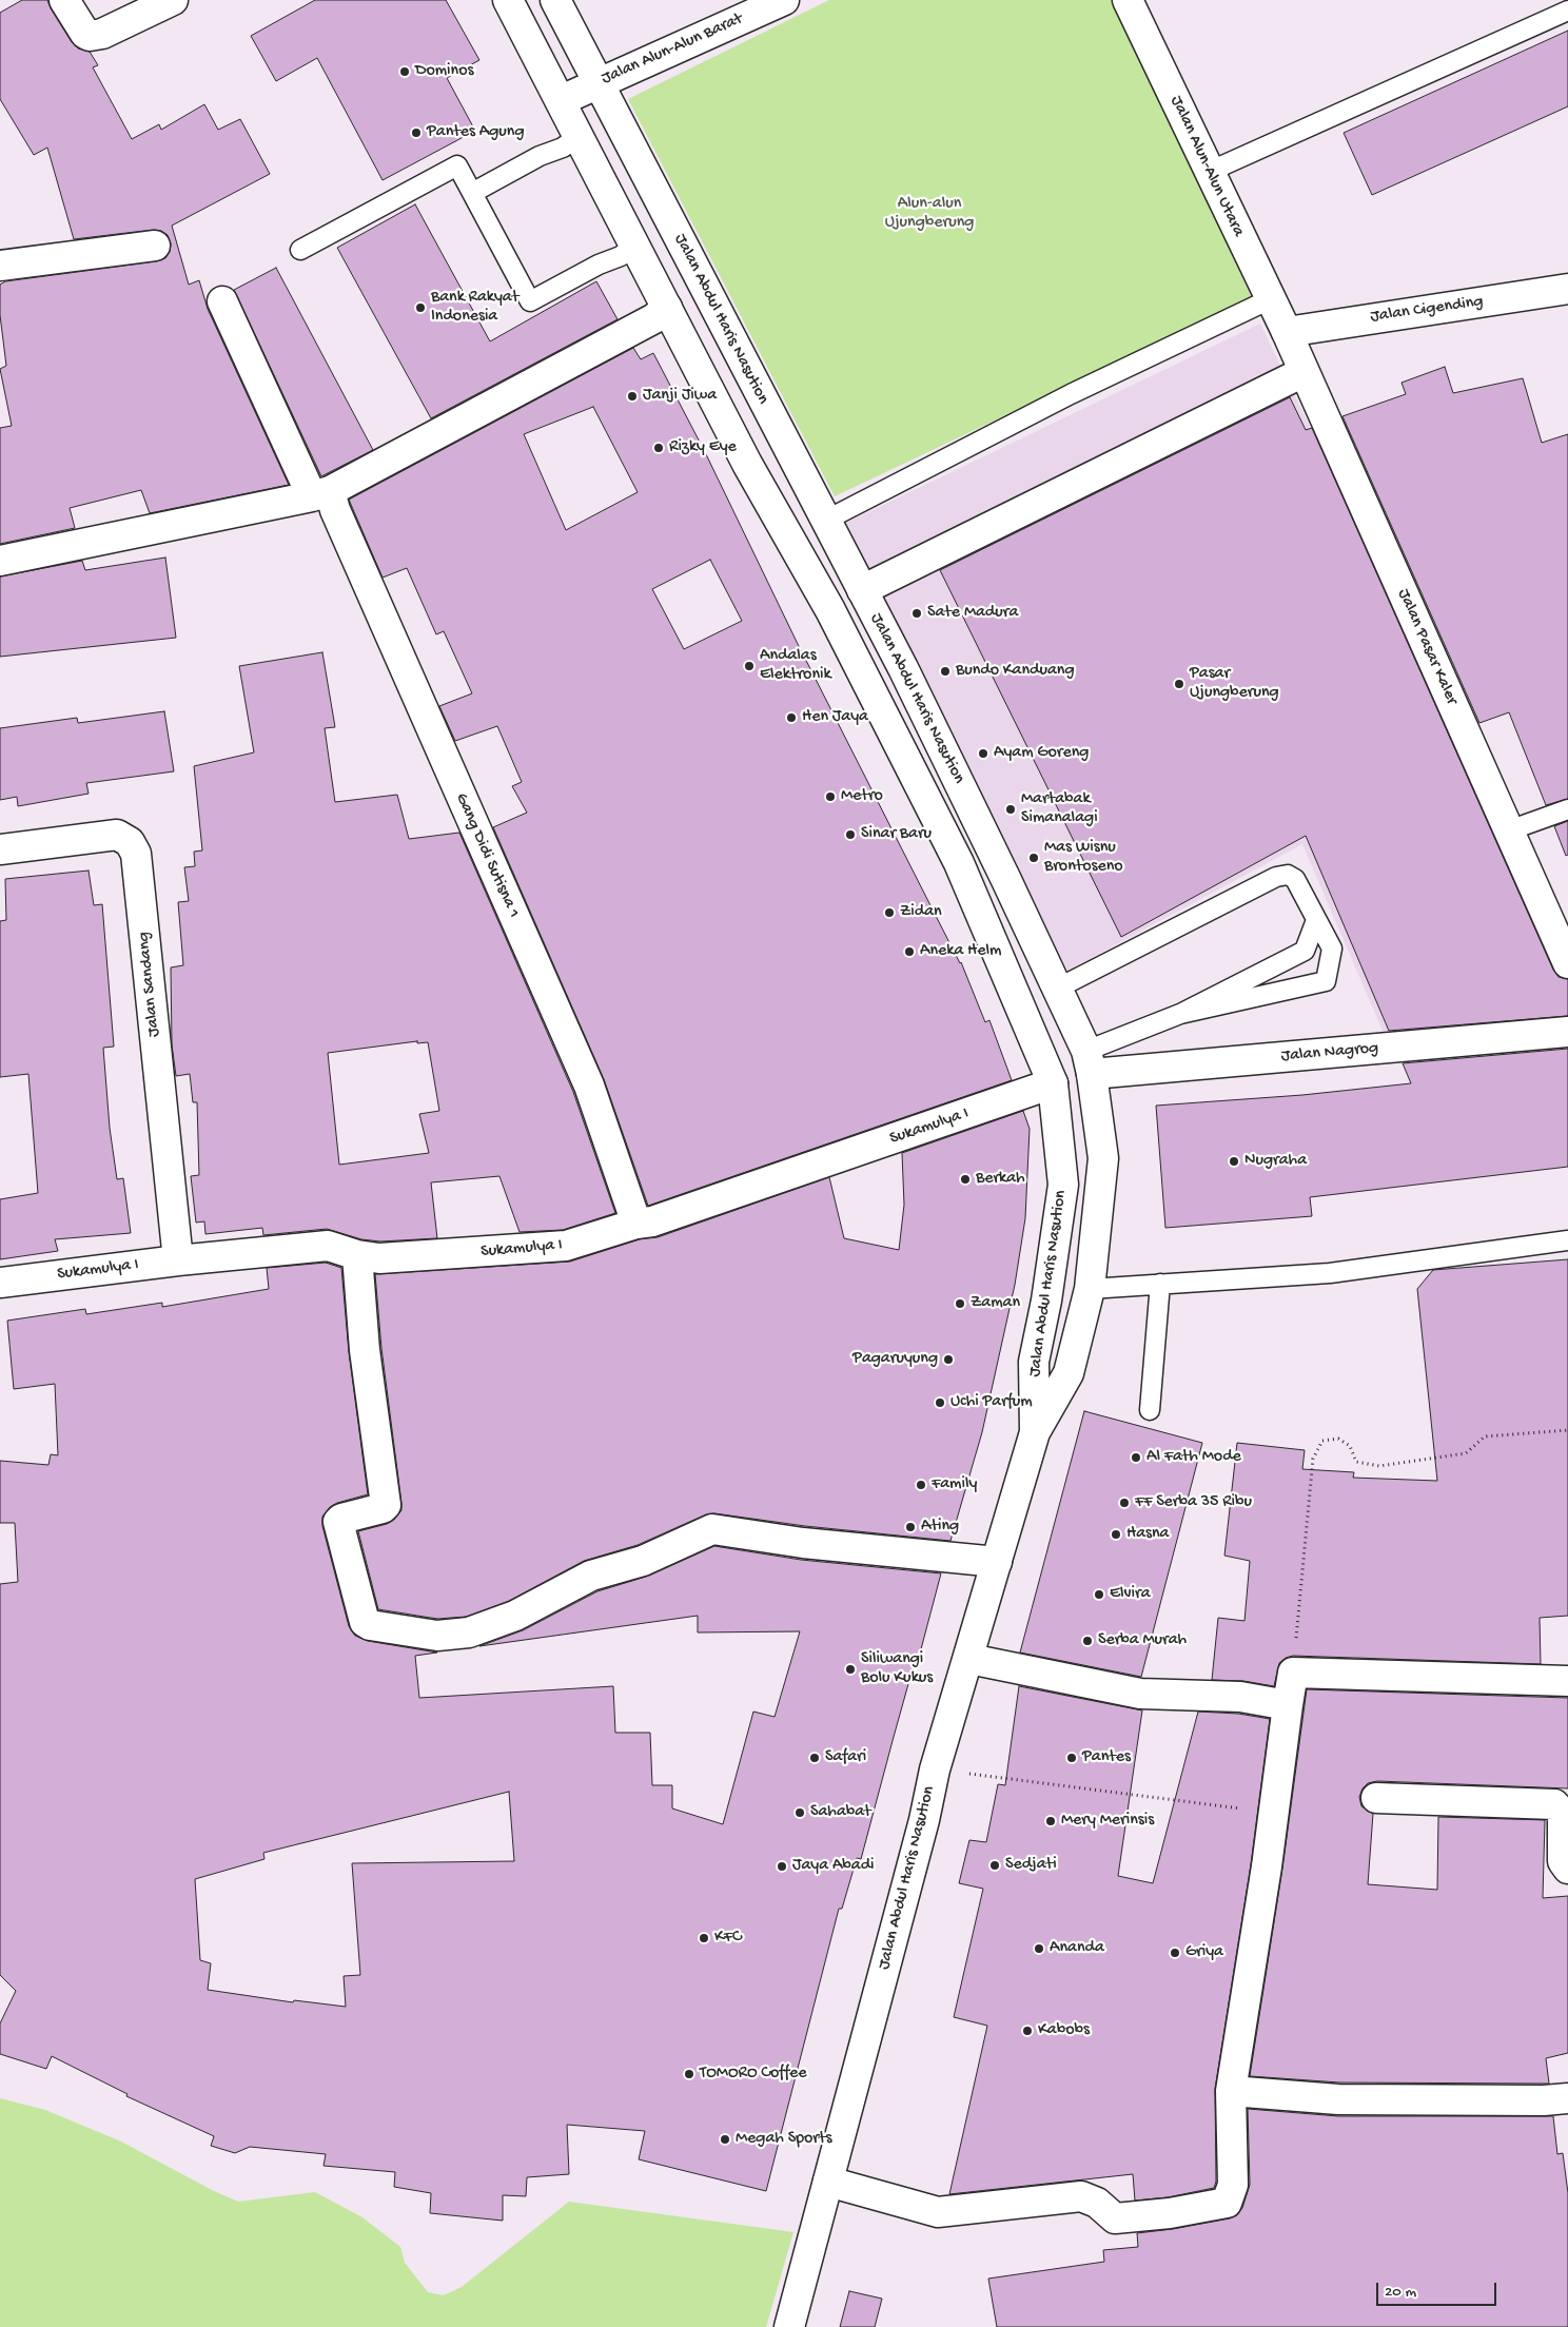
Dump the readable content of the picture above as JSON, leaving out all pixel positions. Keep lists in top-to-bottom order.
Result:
{
  "streets": {
    "main road": [
      "Jalan Alun-Alun Barat",
      "Jalan Alun-Alun Utara",
      "Jalan Cigending",
      "Jalan Abdul Haris Nasution",
      "Jalan Pasar Kaler",
      "Gang Didi Sutisna 1",
      "Jalan Sandang",
      "Jalan Nagrog",
      "Sukamulya I"
    ]
  },
  "crossings": [
    ["Jalan Alun-Alun Barat", "Jalan Abdul Haris Nasution"],
    ["Jalan Alun-Alun Utara", "Jalan Cigending"],
    ["Jalan Alun-Alun Utara", "Jalan Pasar Kaler"],
    ["Jalan Cigending", "Jalan Pasar Kaler"],
    ["Jalan Abdul Haris Nasution", "Jalan Nagrog"],
    ["Jalan Abdul Haris Nasution", "Sukamulya I"],
    ["Gang Didi Sutisna 1", "Sukamulya I"],
    ["Jalan Sandang", "Sukamulya I"]
  ],
  "parks": ["Alun-alun Ujungberung"],
  "places": [
    "Dominos",
    "Pantes Agung",
    "Bank Rakyat Indonesia",
    "Janji Jiwa",
    "Rizky Eye",
    "Sate Madura",
    "Andalas Elektronik",
    "Bundo Kanduang",
    "Pasar Ujungberung",
    "Hen Jaya",
    "Ayam Goreng",
    "Metro",
    "Martabak Simanalagi",
    "Sinar Baru",
    "Mas Wisnu Brontoseno",
    "Zidan",
    "Aneka Helm",
    "Nugraha",
    "Berkah",
    "Zaman",
    "Pagaruyung",
    "Uchi Parfum",
    "Al Fath Mode",
    "Family",
    "FF Serba 35 Ribu",
    "Ating",
    "Hasna",
    "Elvira",
    "Serba Murah",
    "Siliwangi Bolu Kukus",
    "Safari",
    "Pantes",
    "Sahabat",
    "Mery Merinsis",
    "Sedjati",
    "Jaya Abadi",
    "KFC",
    "Ananda",
    "Griya",
    "Kabobs",
    "TOMORO Coffee",
    "Megah Sports"
  ],
  "scale_bar": "20 m"
}
